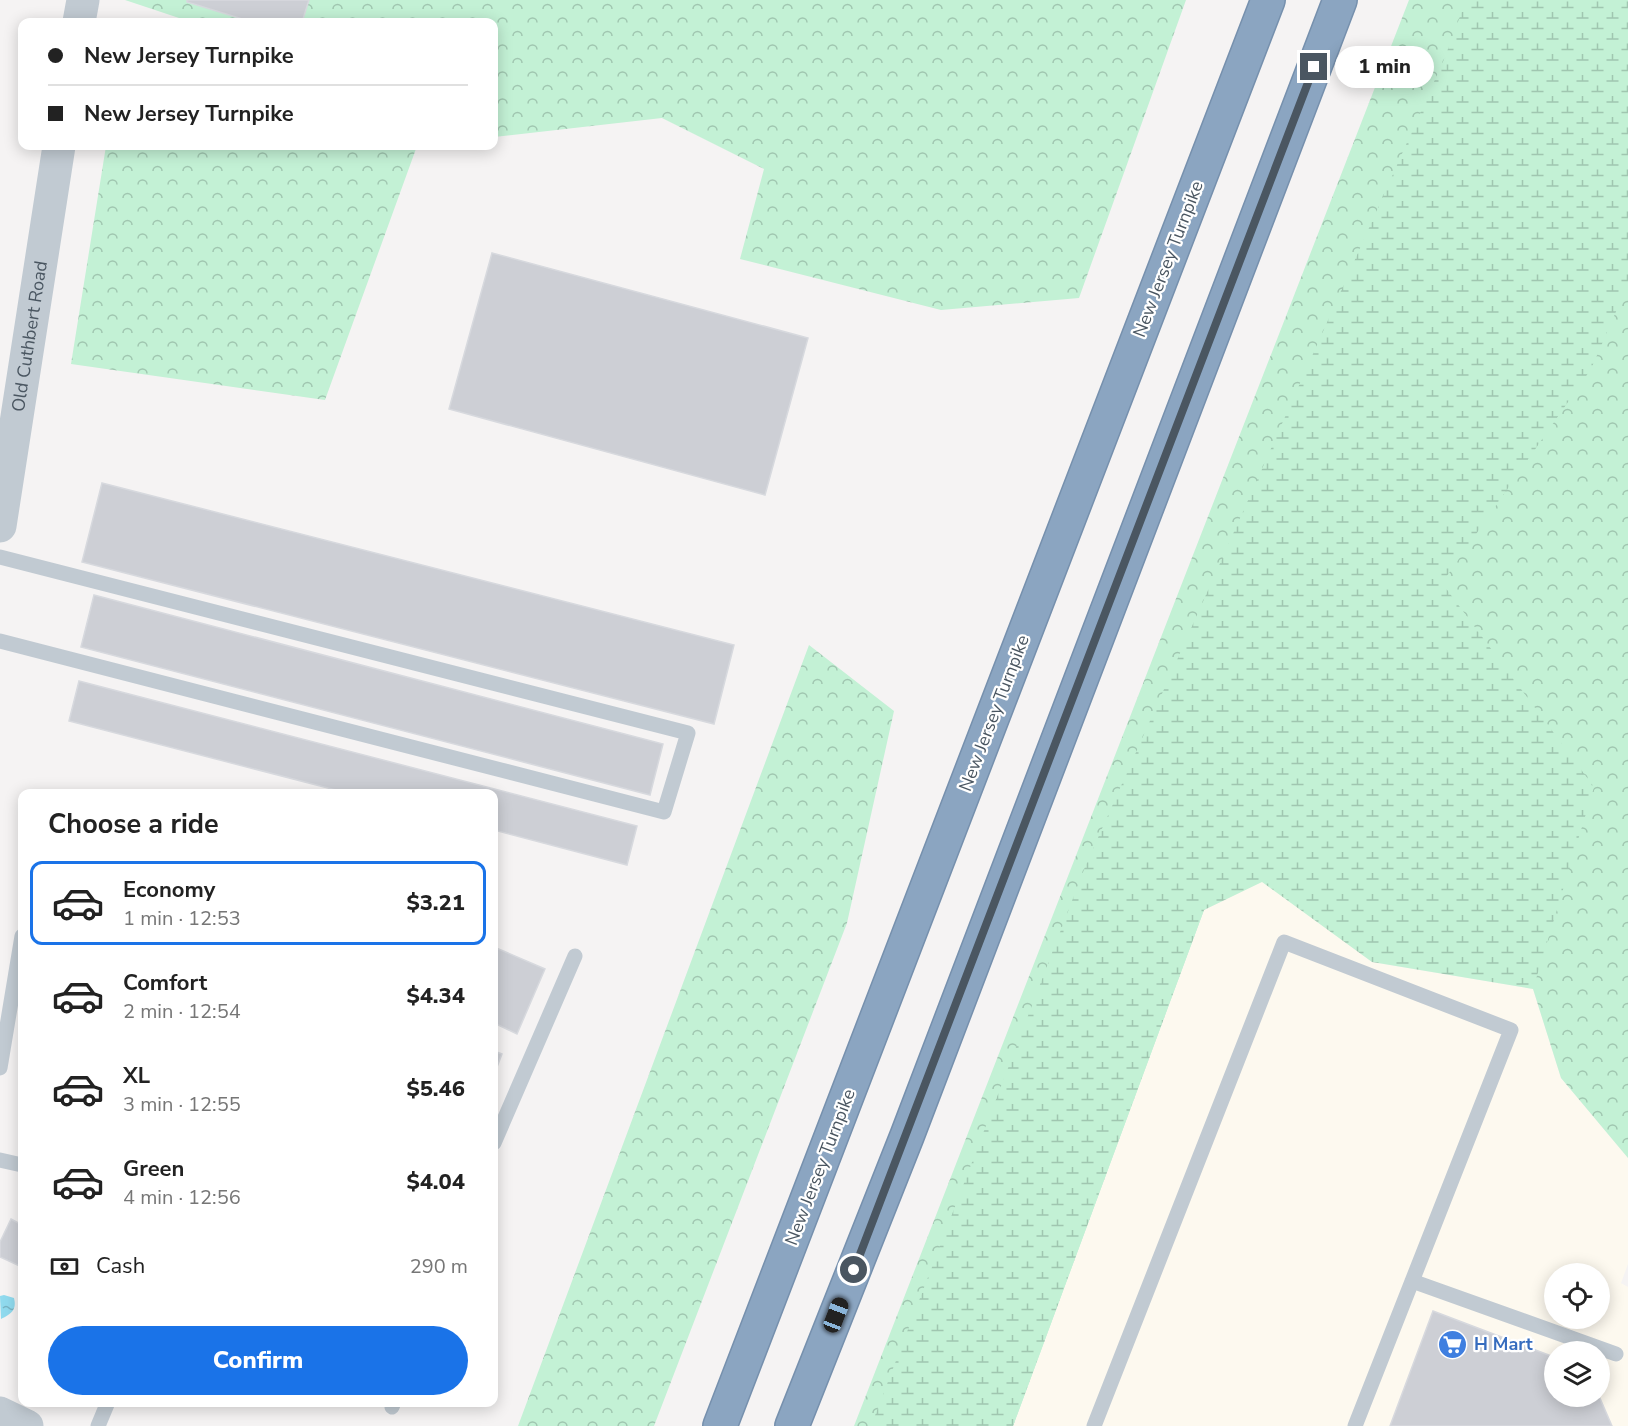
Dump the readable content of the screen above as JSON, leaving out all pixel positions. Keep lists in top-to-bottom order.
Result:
{
  "streets": {
    "highway": ["New Jersey Turnpike"],
    "street": ["Old Cuthbert Road"]
  },
  "places": {
    "supermarket": ["H Mart"]
  },
  "page": {
    "banner": ["New Jersey Turnpike", "New Jersey Turnpike"],
    "bubble": "1 min",
    "heading": "Choose a ride",
    "list": [
      {
        "name": "Economy",
        "note": "1 min · 12:53",
        "value": "$3.21"
      },
      {
        "name": "Comfort",
        "note": "2 min · 12:54",
        "value": "$4.34"
      },
      {
        "name": "XL",
        "note": "3 min · 12:55",
        "value": "$5.46"
      },
      {
        "name": "Green",
        "note": "4 min · 12:56",
        "value": "$4.04"
      }
    ],
    "pay": ["Cash", "290 m"],
    "buttons": "Confirm"
  }
}
